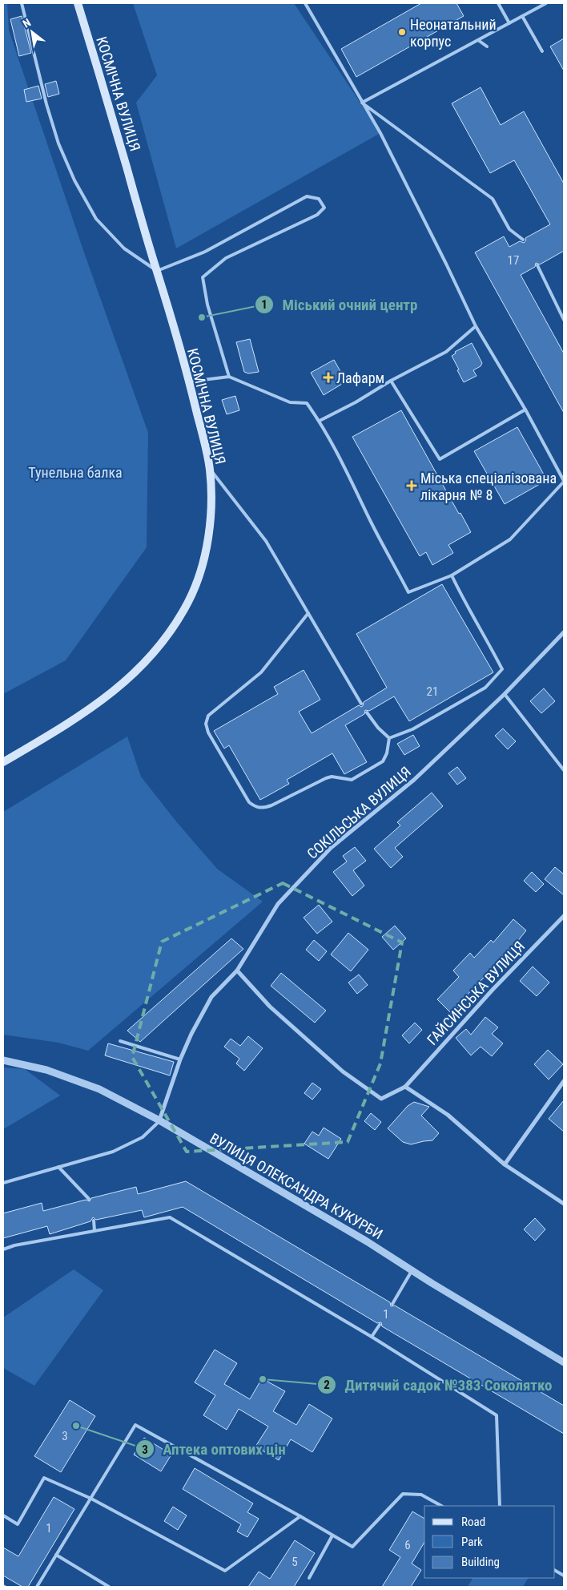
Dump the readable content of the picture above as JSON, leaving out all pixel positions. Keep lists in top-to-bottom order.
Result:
{
  "streets": {
    "main road": ["КОСМІЧНА ВУЛИЦЯ"],
    "street": ["СОКІЛЬСЬКА ВУЛИЦЯ", "ГАЙСИНСЬКА ВУЛИЦЯ", "ВУЛИЦЯ ОЛЕКСАНДРА КУКУРБИ"]
  },
  "crossings": [
    ["СОКІЛЬСЬКА ВУЛИЦЯ", "ВУЛИЦЯ ОЛЕКСАНДРА КУКУРБИ"]
  ],
  "parks": ["Тунельна балка"],
  "places": {
    "other": [
      "Неонатальний корпус",
      "Міський очний центр",
      "Дитячий садок №383 Соколятко",
      "Аптека оптових цін"
    ],
    "health": ["Лафарм", "Міська спеціалізована лікарня № 8"]
  },
  "house_numbers": [
    "17",
    "21",
    "1",
    "3",
    "1",
    "6",
    "5"
  ],
  "legend": ["Road", "Park", "Building"],
  "north": "top left"
}
